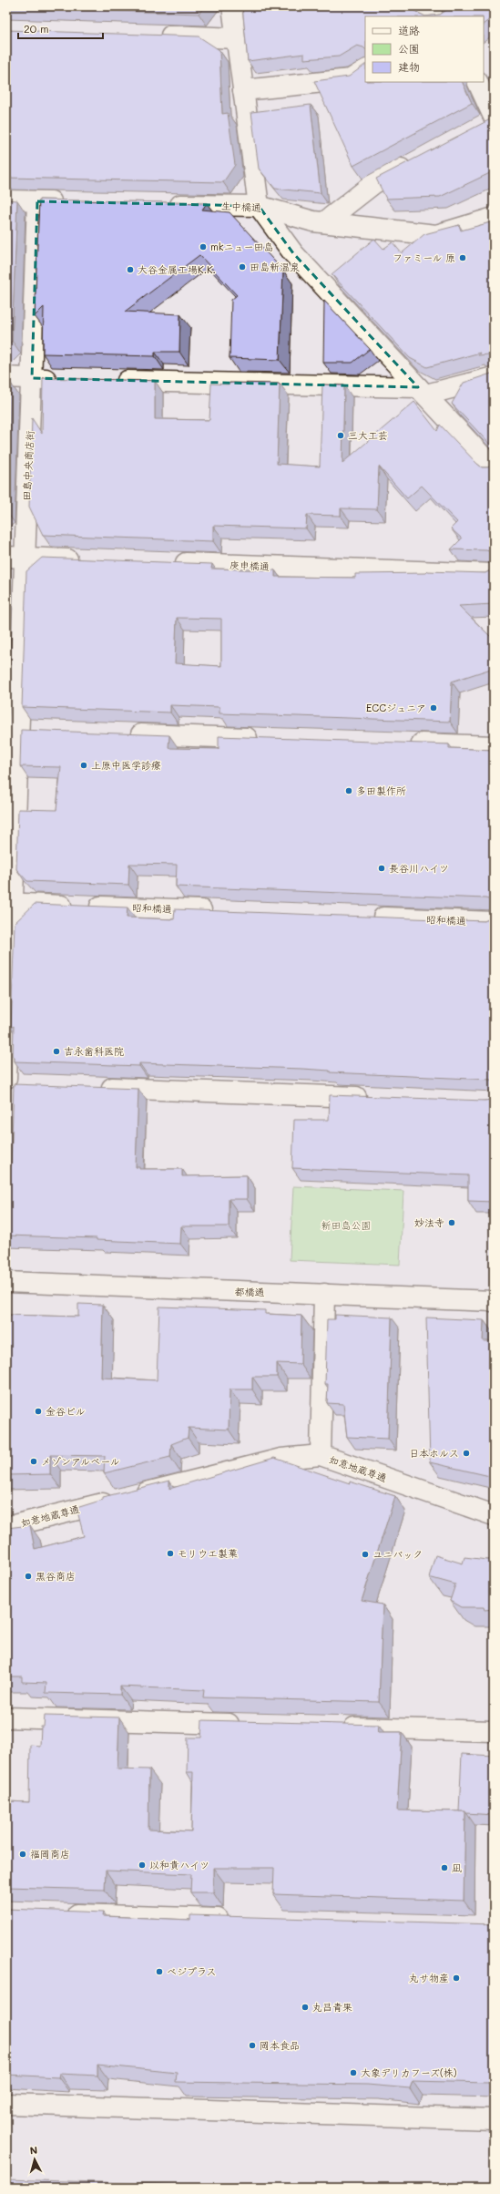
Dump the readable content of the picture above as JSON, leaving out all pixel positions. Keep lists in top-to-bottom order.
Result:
{
  "streets": {
    "street": [
      "生中橋通",
      "田島中央商店街",
      "庚申橋通",
      "昭和橋通",
      "都橋通",
      "如意地蔵尊通"
    ]
  },
  "crossings": [
    ["田島中央商店街", "昭和橋通"]
  ],
  "parks": ["新田島公園"],
  "places": [
    "mkニュー田島",
    "ファミール 原",
    "田島新温泉",
    "大谷金属工場K.K.",
    "三大工芸",
    "ECCジュニア",
    "上原中医学診療",
    "多田製作所",
    "長谷川ハイツ",
    "吉永歯科医院",
    "妙法寺",
    "金谷ビル",
    "日本ホルス",
    "メゾンアルベール",
    "モリウエ製菓",
    "ユニバック",
    "黒谷商店",
    "福岡商店",
    "以和貴ハイツ",
    "凪",
    "ベジプラス",
    "丸サ物産",
    "丸昌青果",
    "岡本食品",
    "大象デリカフーズ(株)"
  ],
  "legend": ["道路", "公園", "建物"],
  "scale_bar": "20 m",
  "north": "top"
}
